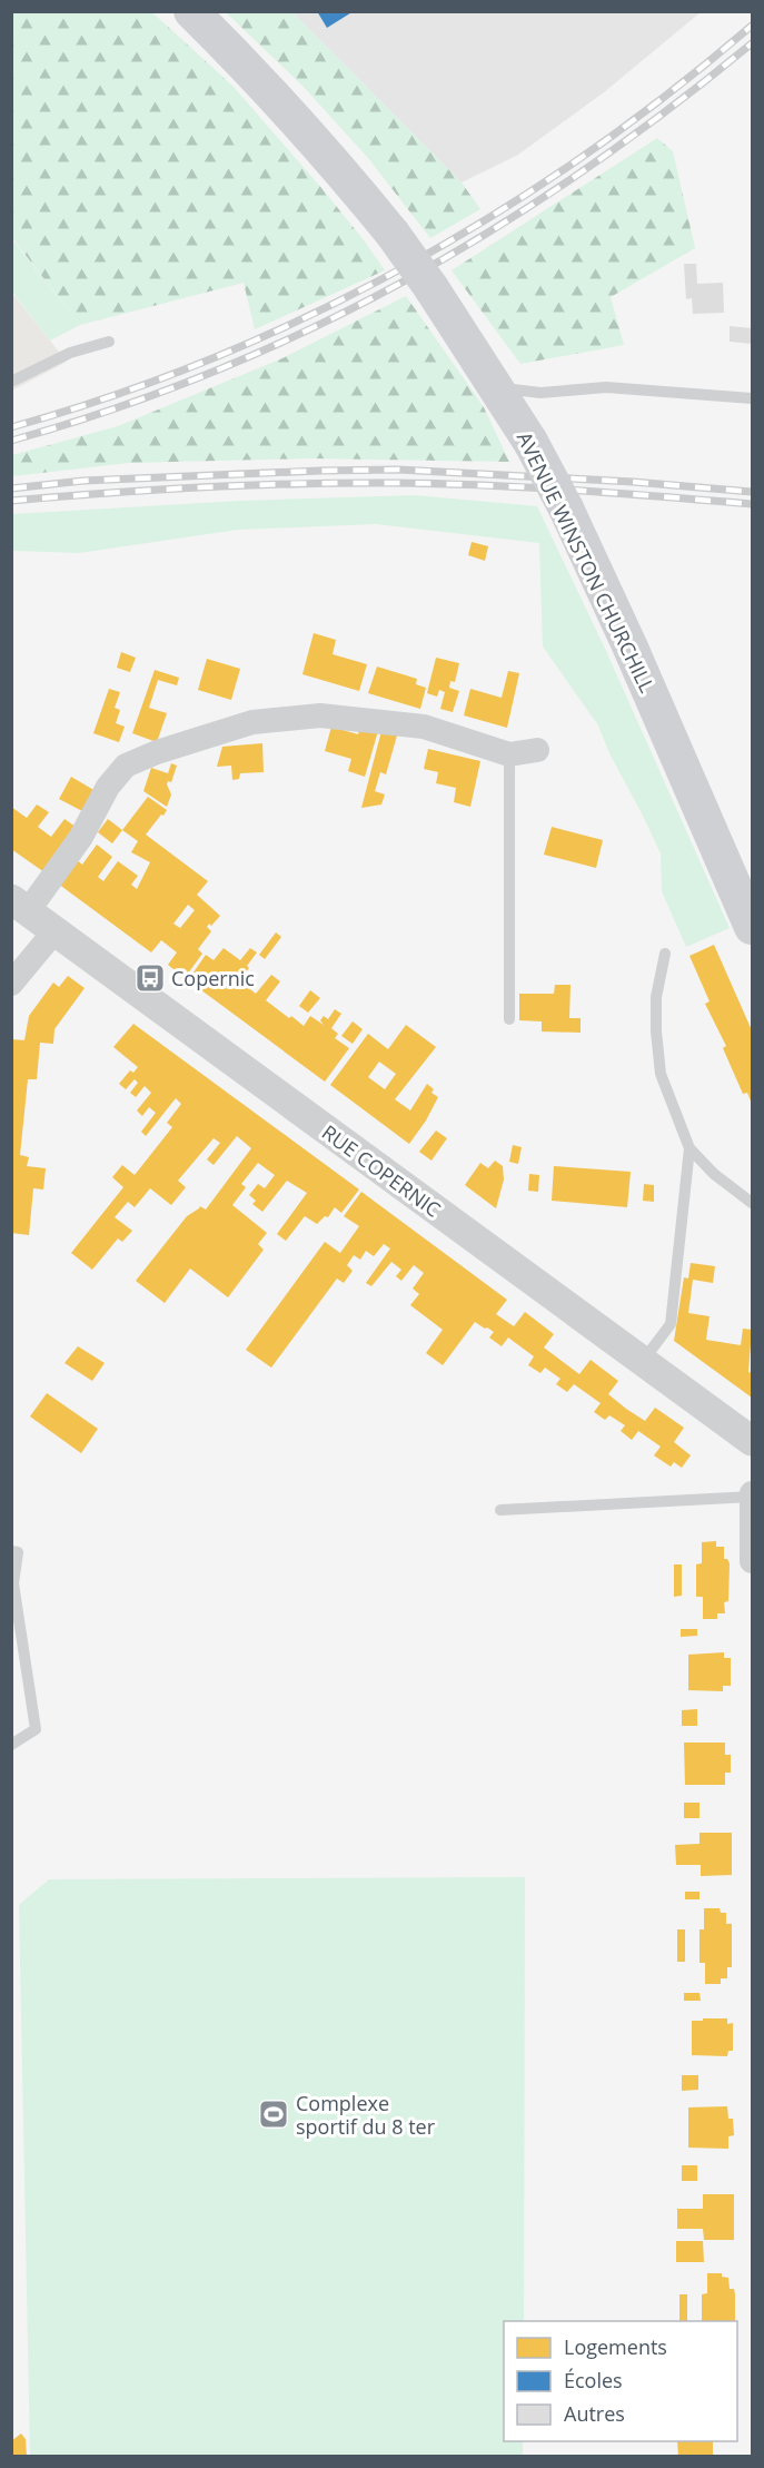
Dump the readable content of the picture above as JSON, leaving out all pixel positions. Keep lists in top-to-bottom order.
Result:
{
  "streets": {
    "main road": ["AVENUE WINSTON CHURCHILL"],
    "street": ["RUE COPERNIC"]
  },
  "places": {
    "bus stop": ["Copernic"],
    "sports": ["Complexe sportif du 8 ter"]
  },
  "legend": ["Logements", "Écoles", "Autres"]
}
